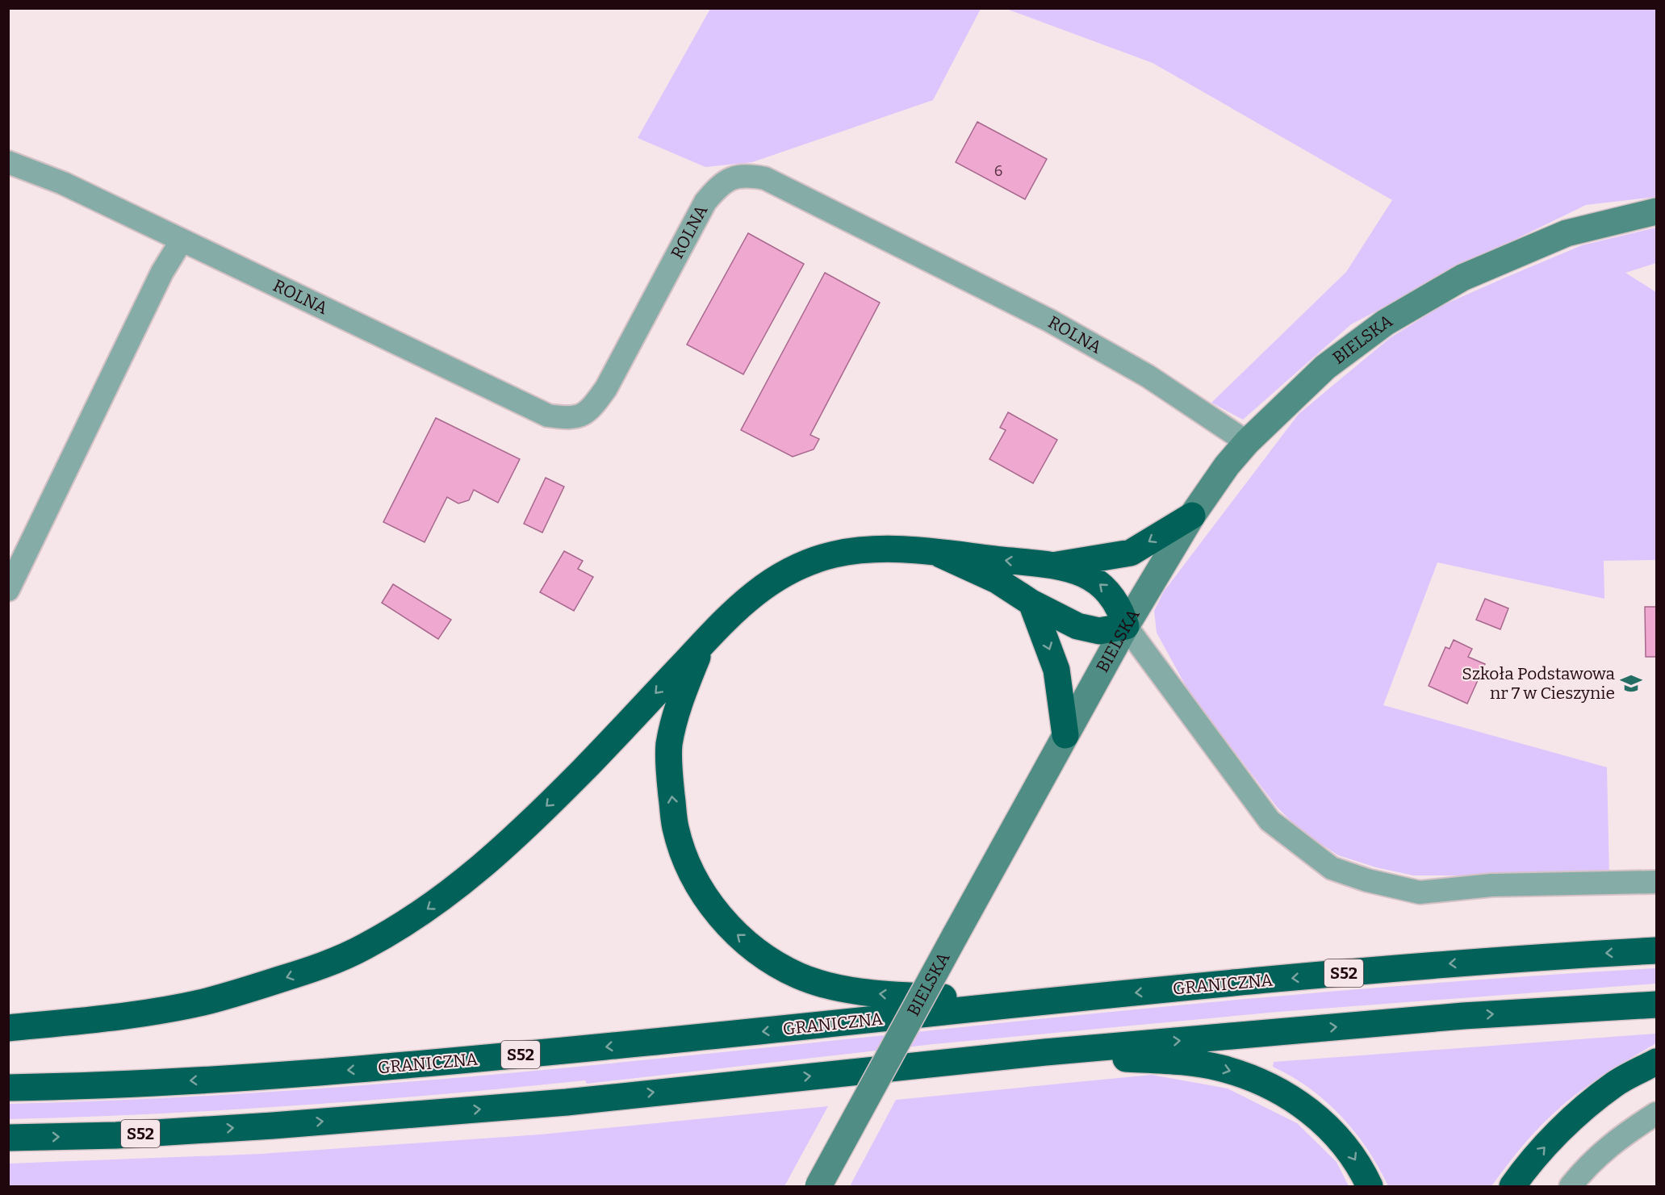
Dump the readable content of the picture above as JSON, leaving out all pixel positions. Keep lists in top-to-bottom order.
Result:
{
  "streets": {
    "highway": ["S52", "GRANICZNA"],
    "main road": ["BIELSKA"],
    "street": ["ROLNA"]
  },
  "crossings": [
    ["ROLNA", "BIELSKA"]
  ],
  "places": {
    "school or university": ["Szkoła Podstawowa nr 7 w Cieszynie"]
  },
  "house_numbers": ["6"]
}
